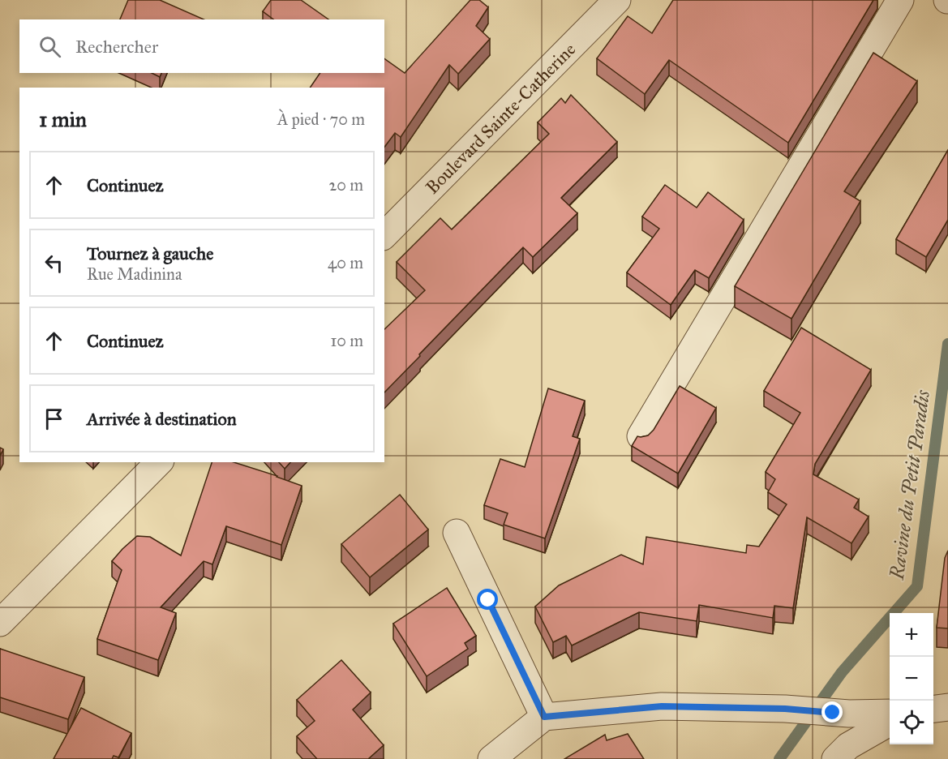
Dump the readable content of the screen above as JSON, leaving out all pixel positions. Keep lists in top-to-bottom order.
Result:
{
  "streets": {
    "street": ["Boulevard Sainte-Catherine"]
  },
  "water": ["Ravine du Petit Paradis"],
  "page": {
    "search": "Rechercher",
    "heading": ["1 min", "À pied · 70 m"],
    "list": [
      ["Continuez", "20 m"],
      ["Tournez à gauche", "Rue Madinina", "40 m"],
      ["Continuez", "10 m"],
      "Arrivée à destination"
    ],
    "map_buttons": ["+", "−"]
  }
}
